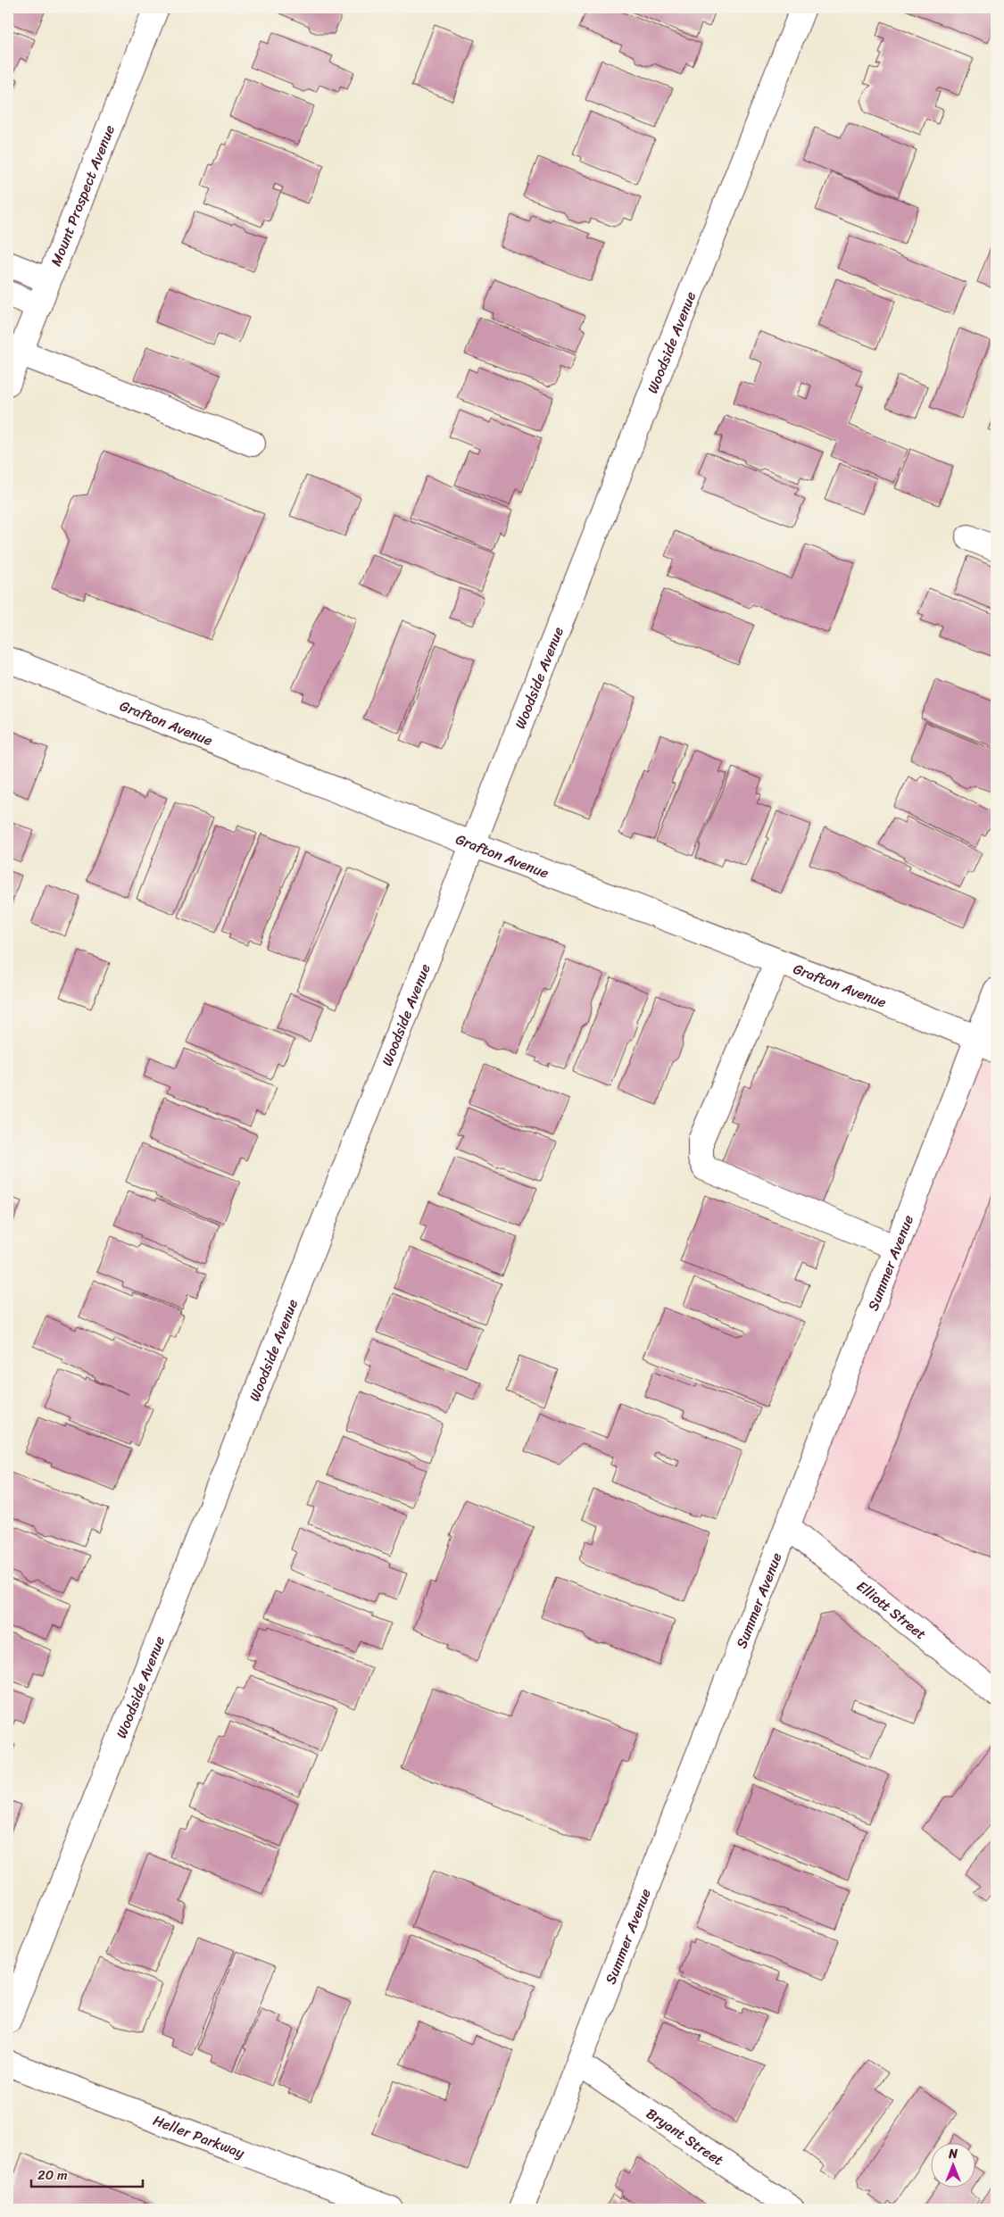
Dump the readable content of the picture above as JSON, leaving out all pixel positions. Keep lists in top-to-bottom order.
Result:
{
  "streets": {
    "street": [
      "Mount Prospect Avenue",
      "Woodside Avenue",
      "Grafton Avenue",
      "Summer Avenue",
      "Elliott Street",
      "Heller Parkway",
      "Bryant Street"
    ]
  },
  "crossings": [
    ["Woodside Avenue", "Grafton Avenue"],
    ["Grafton Avenue", "Summer Avenue"],
    ["Summer Avenue", "Elliott Street"],
    ["Summer Avenue", "Bryant Street"]
  ],
  "scale_bar": "20 m",
  "north": "top"
}
